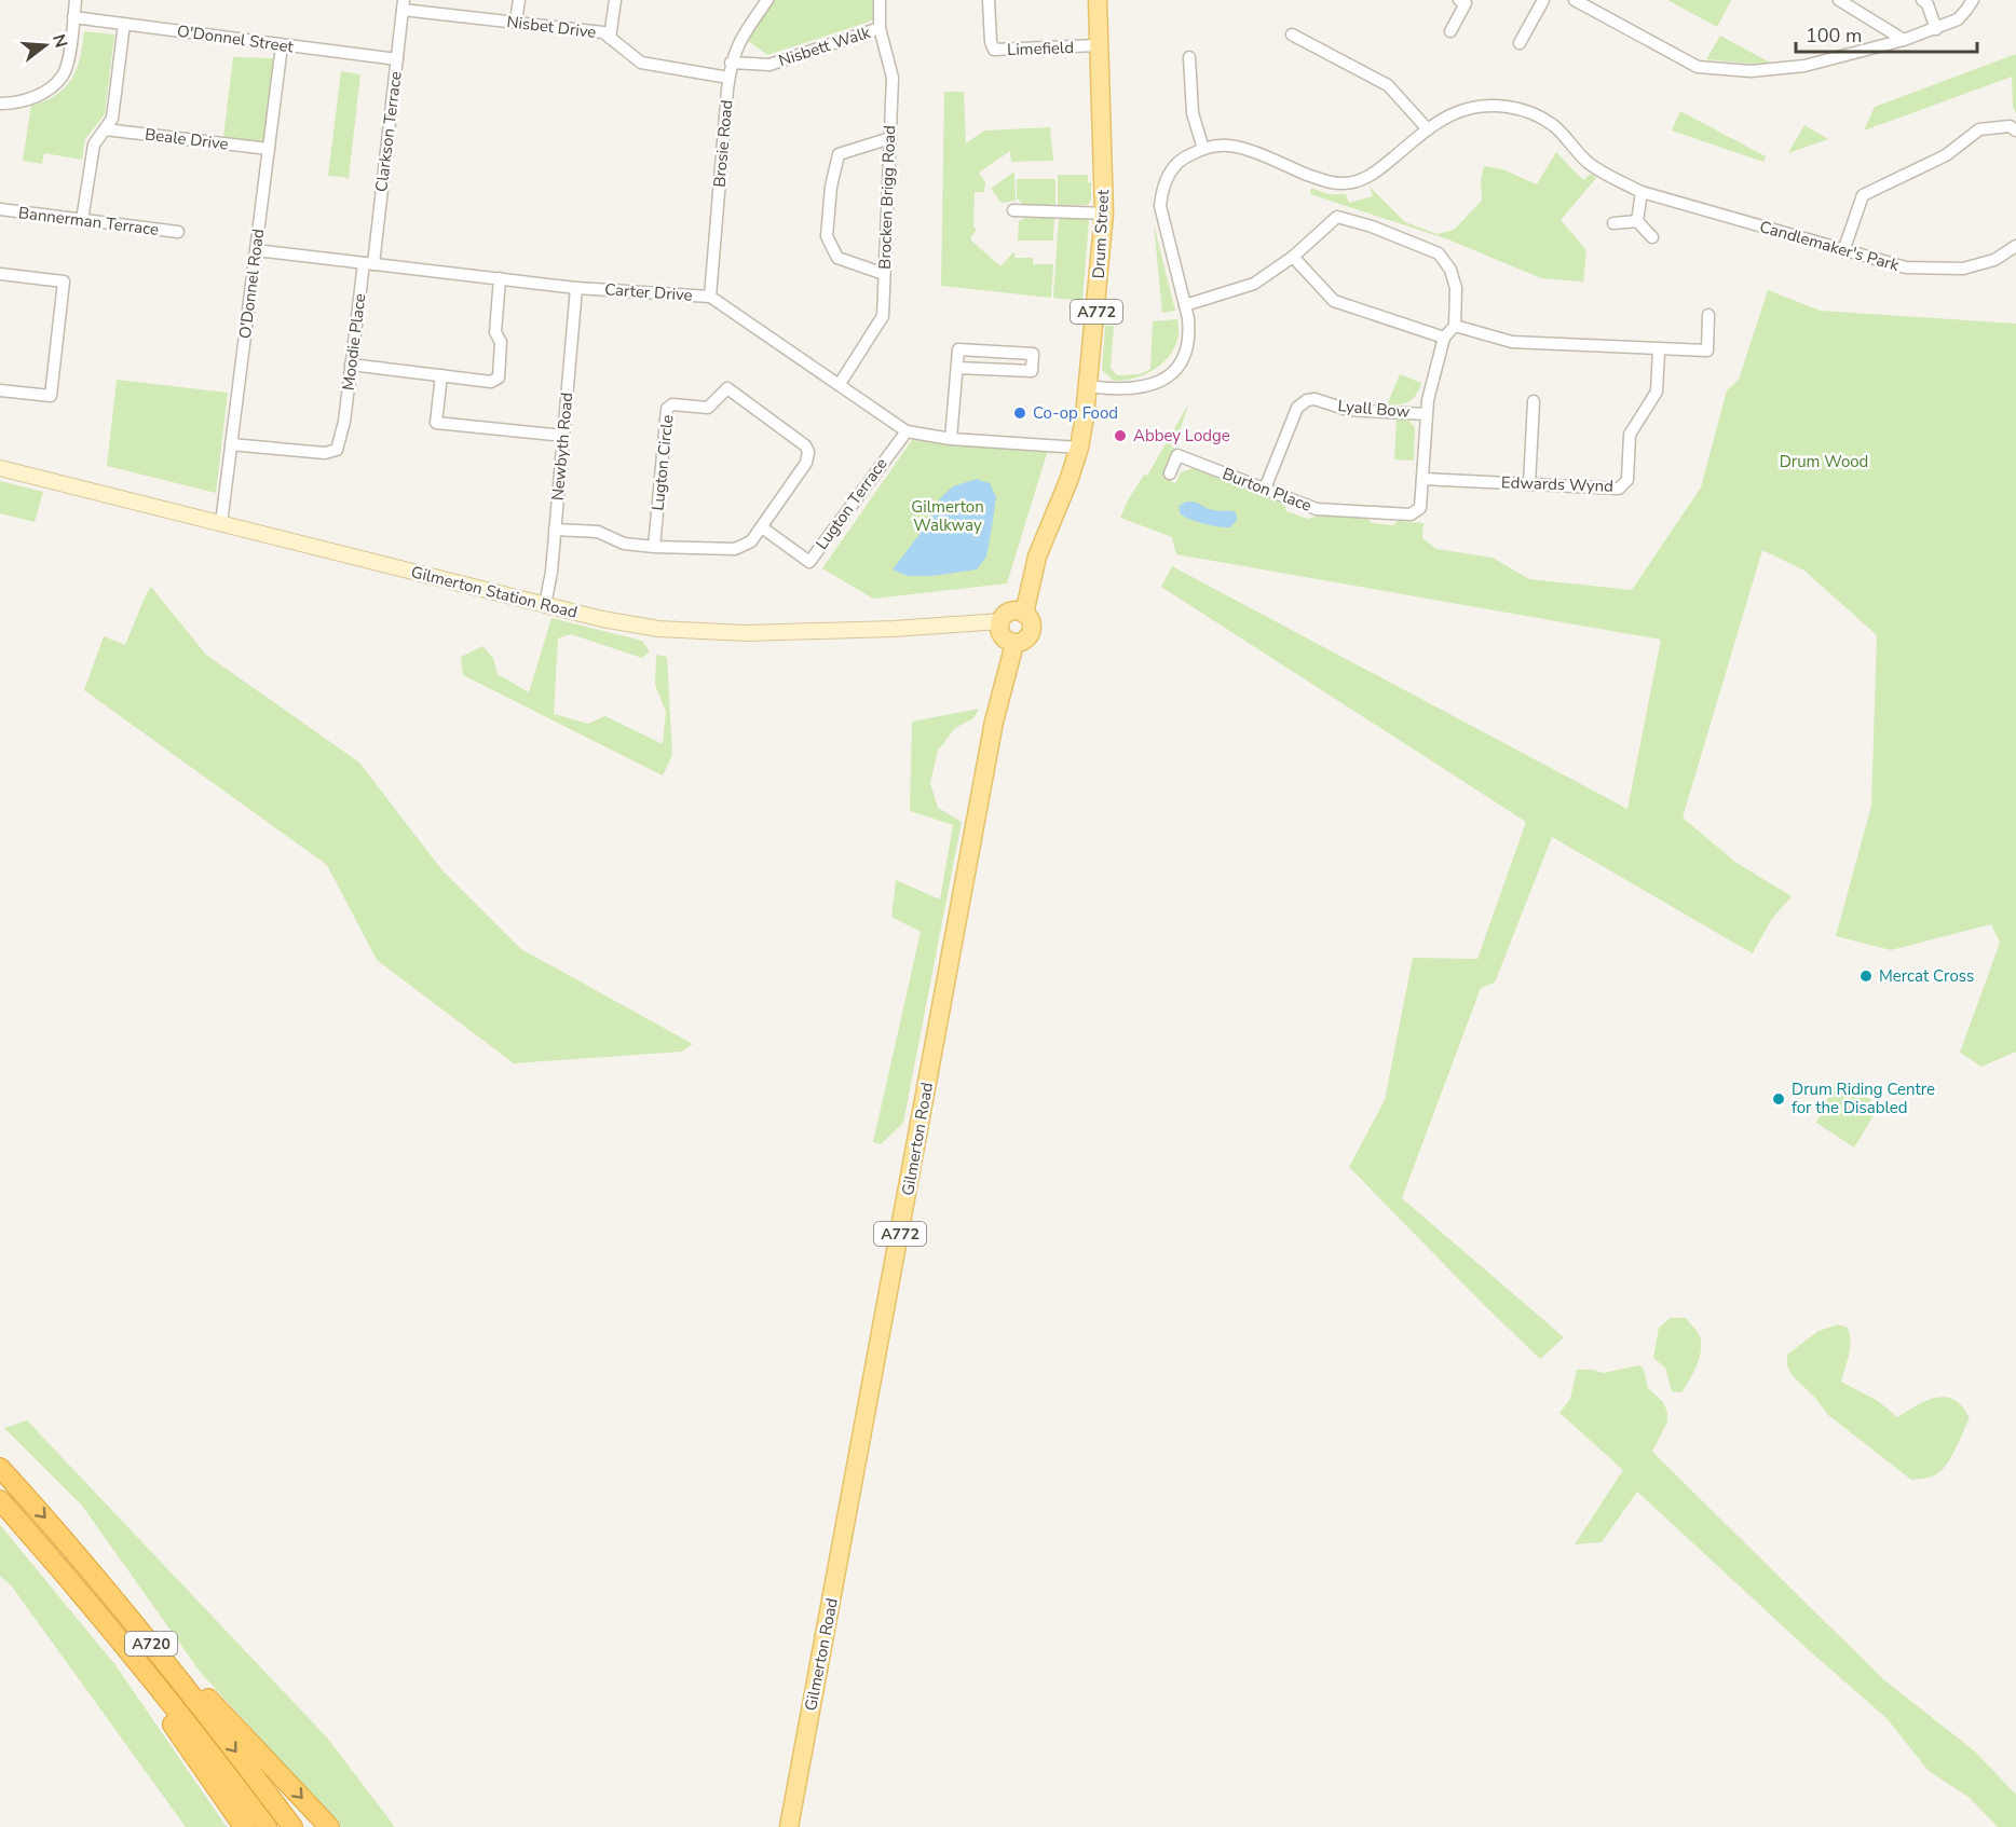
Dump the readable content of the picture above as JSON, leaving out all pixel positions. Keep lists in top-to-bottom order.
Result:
{
  "streets": {
    "highway": ["A720"],
    "main road": ["Drum Street", "A772", "Gilmerton Road"],
    "street": [
      "Nisbet Drive",
      "O'Donnel Street",
      "Nisbett Walk",
      "Limefield",
      "Clarkson Terrace",
      "Beale Drive",
      "Brosie Road",
      "Brocken Brigg Road",
      "Bannerman Terrace",
      "Candlemaker's Park",
      "O'Donnel Road",
      "Carter Drive",
      "Moodie Place",
      "Lyall Bow",
      "Newbyth Road",
      "Lugton Circle",
      "Edwards Wynd",
      "Burton Place",
      "Lugton Terrace",
      "Gilmerton Station Road"
    ]
  },
  "crossings": [
    ["Nisbet Drive", "Clarkson Terrace"],
    ["Nisbet Drive", "Brosie Road"],
    ["O'Donnel Street", "Clarkson Terrace"],
    ["O'Donnel Street", "O'Donnel Road"],
    ["Nisbett Walk", "Brosie Road"],
    ["Nisbett Walk", "Brocken Brigg Road"],
    ["Limefield", "Drum Street"],
    ["Clarkson Terrace", "Carter Drive"],
    ["Clarkson Terrace", "Moodie Place"],
    ["Beale Drive", "O'Donnel Road"],
    ["Brosie Road", "Carter Drive"],
    ["Brocken Brigg Road", "Carter Drive"],
    ["Drum Street", "Candlemaker's Park"],
    ["Drum Street", "Carter Drive"],
    ["Drum Street", "A772"],
    ["Drum Street", "Gilmerton Station Road"],
    ["Drum Street", "Gilmerton Road"],
    ["O'Donnel Road", "Carter Drive"],
    ["O'Donnel Road", "Moodie Place"],
    ["O'Donnel Road", "Gilmerton Station Road"],
    ["Carter Drive", "Moodie Place"],
    ["Carter Drive", "Newbyth Road"],
    ["Carter Drive", "Lugton Terrace"],
    ["A772", "Gilmerton Station Road"],
    ["A772", "Gilmerton Road"],
    ["Lyall Bow", "Burton Place"],
    ["Newbyth Road", "Lugton Circle"],
    ["Newbyth Road", "Gilmerton Station Road"],
    ["Lugton Circle", "Lugton Terrace"],
    ["Edwards Wynd", "Burton Place"],
    ["Gilmerton Station Road", "Gilmerton Road"]
  ],
  "parks": ["Drum Wood", "Gilmerton Walkway"],
  "places": [
    "Co-op Food",
    "Abbey Lodge",
    "Mercat Cross",
    "Drum Riding Centre for the Disabled"
  ],
  "scale_bar": "100 m",
  "north": "right"
}
